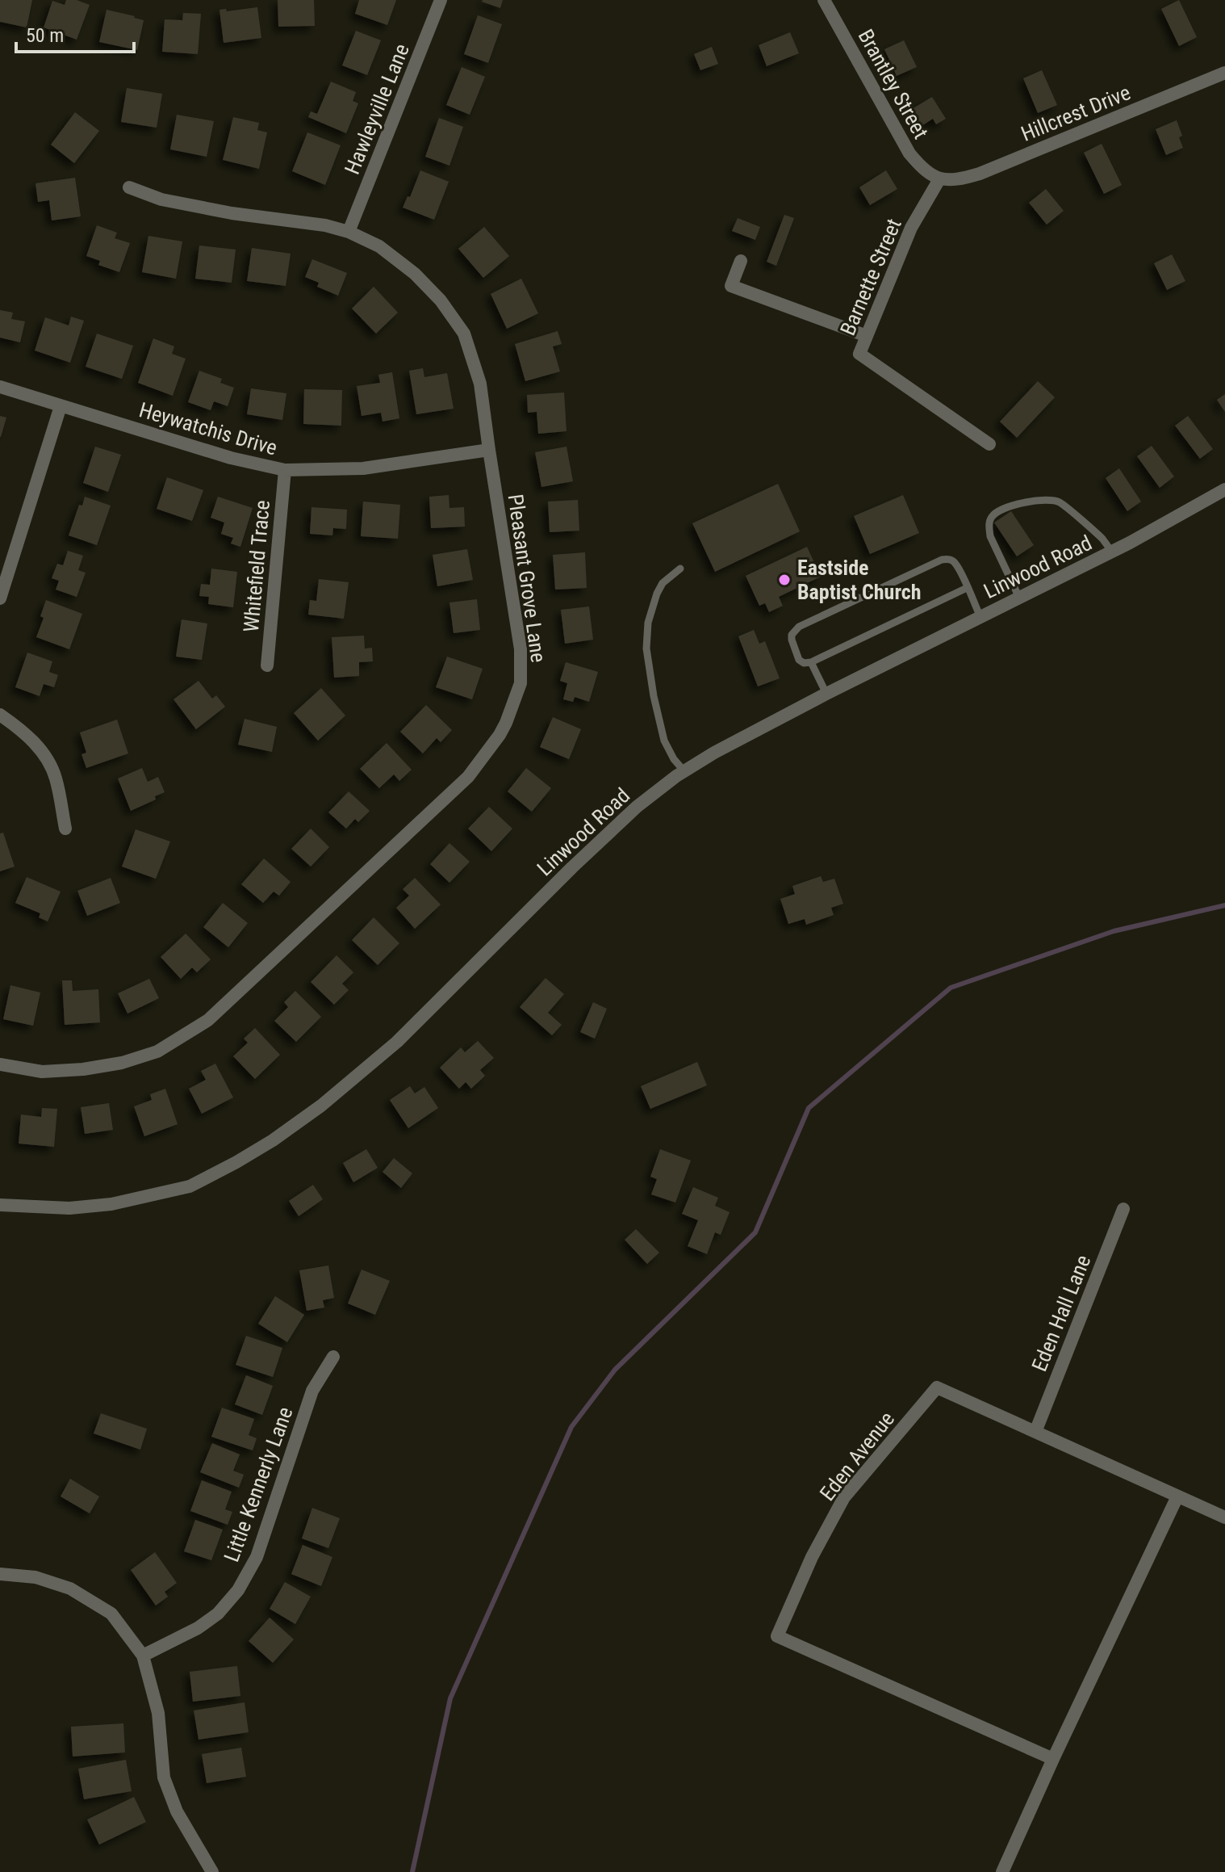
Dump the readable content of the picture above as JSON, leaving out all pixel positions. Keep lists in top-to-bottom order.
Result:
{
  "streets": {
    "street": [
      "Brantley Street",
      "Hawleyville Lane",
      "Hillcrest Drive",
      "Barnette Street",
      "Heywatchis Drive",
      "Whitefield Trace",
      "Linwood Road",
      "Pleasant Grove Lane",
      "Eden Hall Lane",
      "Eden Avenue",
      "Little Kennerly Lane"
    ]
  },
  "crossings": [
    ["Brantley Street", "Hillcrest Drive"],
    ["Brantley Street", "Barnette Street"],
    ["Hawleyville Lane", "Pleasant Grove Lane"],
    ["Hillcrest Drive", "Barnette Street"],
    ["Heywatchis Drive", "Whitefield Trace"],
    ["Heywatchis Drive", "Pleasant Grove Lane"],
    ["Eden Hall Lane", "Eden Avenue"]
  ],
  "places": ["Eastside Baptist Church"],
  "scale_bar": "50 m"
}
